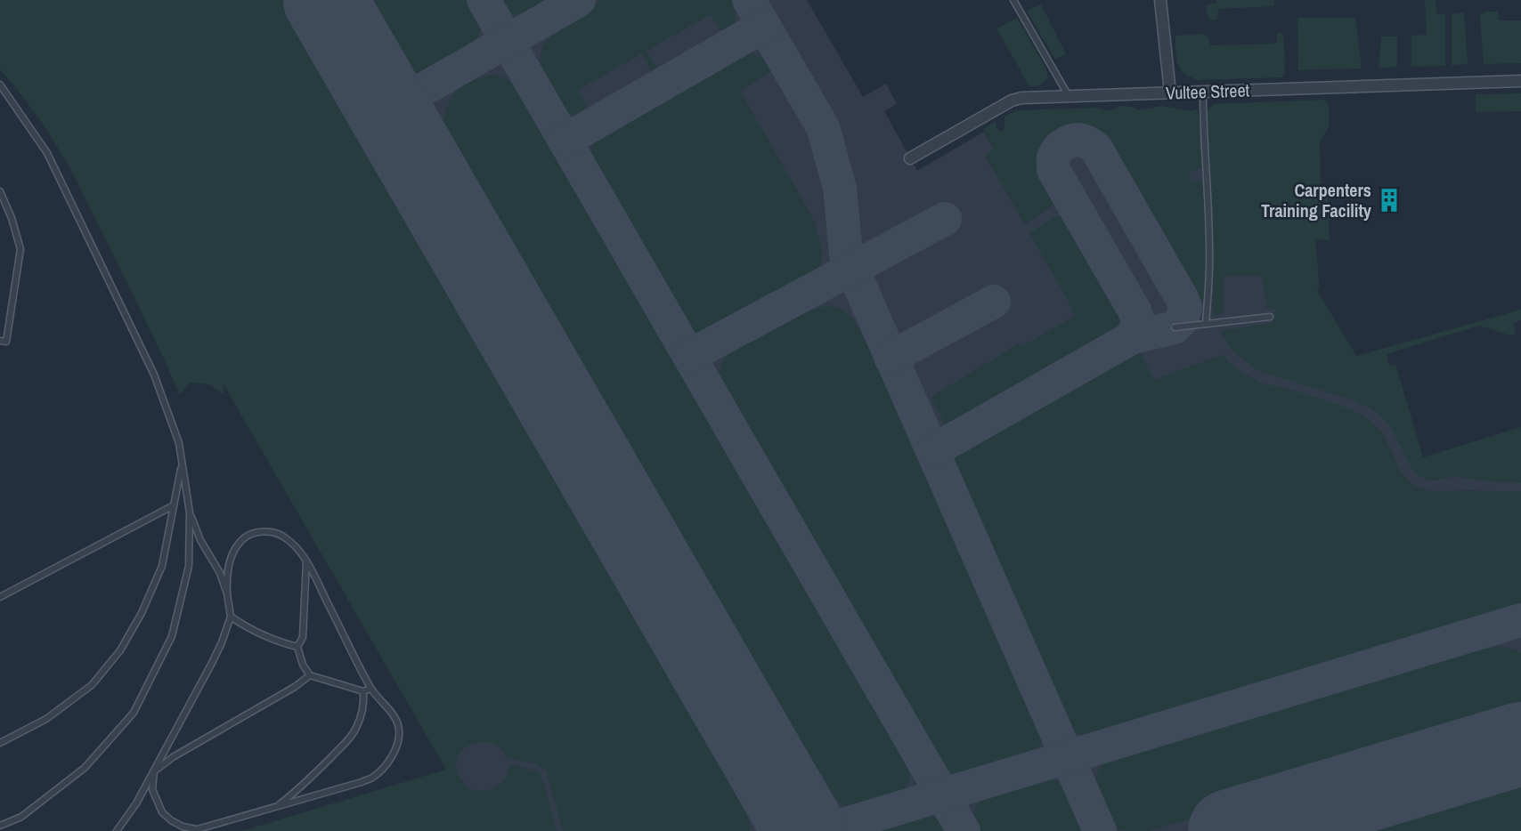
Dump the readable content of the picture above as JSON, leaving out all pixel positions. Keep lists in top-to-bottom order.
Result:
{
  "streets": {
    "street": ["Vultee Street"]
  },
  "places": {
    "building": ["Carpenters Training Facility"]
  }
}
